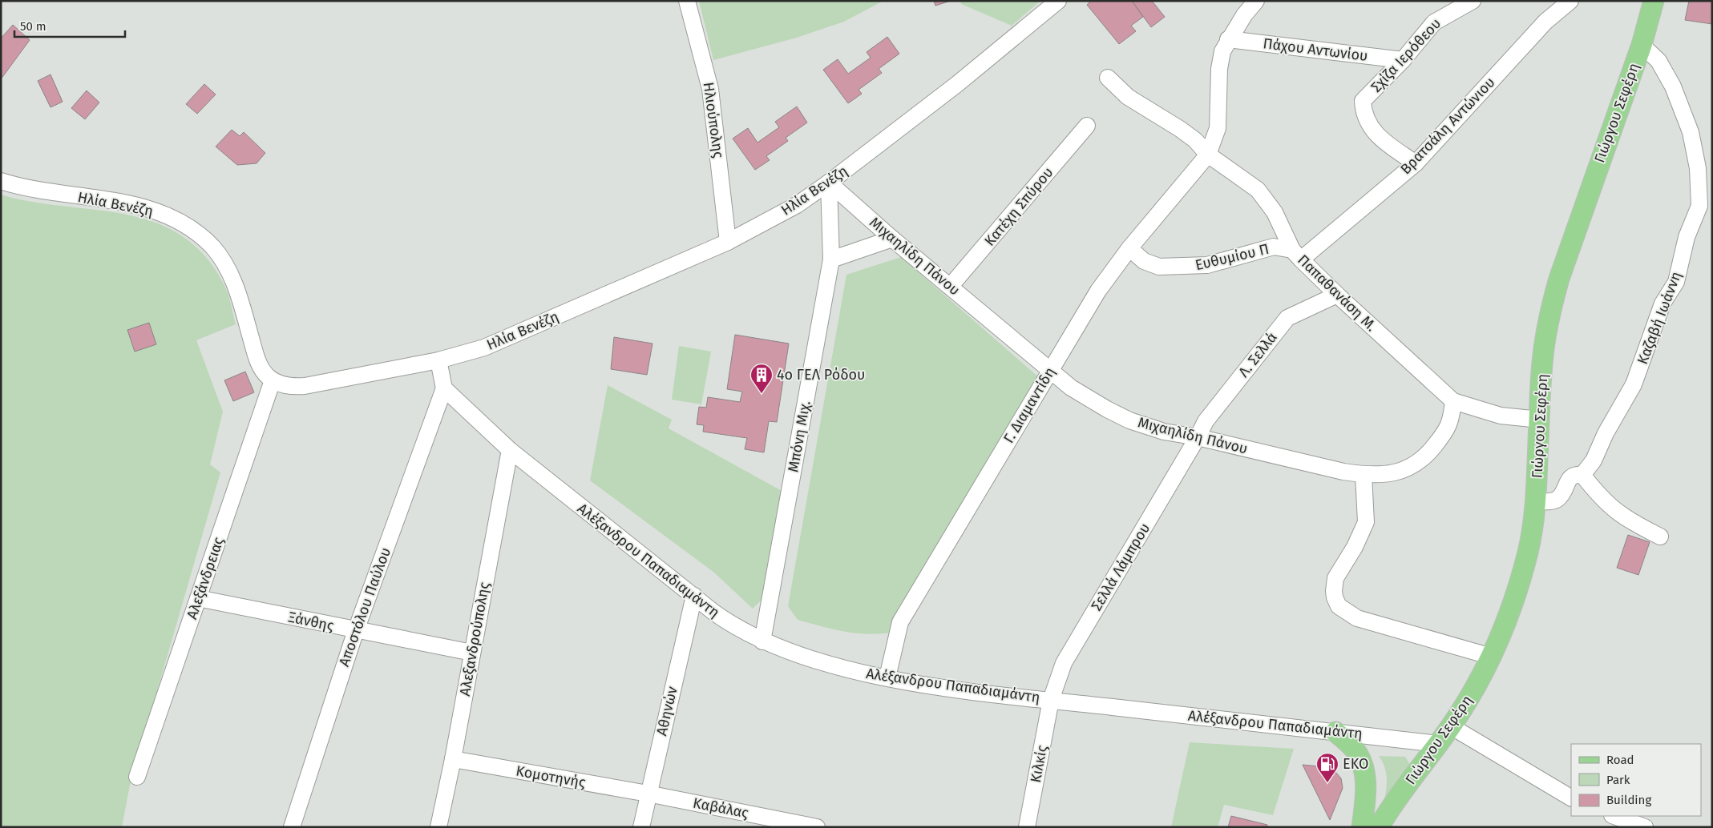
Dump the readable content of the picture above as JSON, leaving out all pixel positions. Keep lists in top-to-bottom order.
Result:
{
  "streets": {
    "main road": ["Γιώργου Σεφέρη"],
    "street": [
      "Πάχου Αντωνίου",
      "Σχίζα Ιερόθεου",
      "Ηλιούπολης",
      "Βρατσάλη Αντώνιου",
      "Ηλία Βενέζη",
      "Κατέχη Σπύρου",
      "Μιχαηλίδη Πάνου",
      "Ευθυμίου Π",
      "Παπαθανάση Μ.",
      "Καζαβή Ιωάννη",
      "Λ. Σελλά",
      "Γ. Διαμαντίδη",
      "Μπόνη Μιχ.",
      "Αλέξανδρου Παπαδιαμάντη",
      "Σελλά Λάμπρου",
      "Αλεξάνδρειας",
      "Αποστόλου Παύλου",
      "Ξάνθης",
      "Αλεξανδρούπολης",
      "Αθηνών",
      "Κιλκίς",
      "Κομοτηνής",
      "Καβάλας"
    ]
  },
  "crossings": [
    ["Πάχου Αντωνίου", "Σχίζα Ιερόθεου"],
    ["Σχίζα Ιερόθεου", "Βρατσάλη Αντώνιου"],
    ["Γιώργου Σεφέρη", "Παπαθανάση Μ."],
    ["Γιώργου Σεφέρη", "Καζαβή Ιωάννη"],
    ["Γιώργου Σεφέρη", "Αλέξανδρου Παπαδιαμάντη"],
    ["Ηλιούπολης", "Ηλία Βενέζη"],
    ["Βρατσάλη Αντώνιου", "Ευθυμίου Π"],
    ["Βρατσάλη Αντώνιου", "Παπαθανάση Μ."],
    ["Ηλία Βενέζη", "Μιχαηλίδη Πάνου"],
    ["Ηλία Βενέζη", "Μπόνη Μιχ."],
    ["Ηλία Βενέζη", "Αλεξάνδρειας"],
    ["Κατέχη Σπύρου", "Μιχαηλίδη Πάνου"],
    ["Μιχαηλίδη Πάνου", "Παπαθανάση Μ."],
    ["Μιχαηλίδη Πάνου", "Λ. Σελλά"],
    ["Μιχαηλίδη Πάνου", "Γ. Διαμαντίδη"],
    ["Μιχαηλίδη Πάνου", "Μπόνη Μιχ."],
    ["Μιχαηλίδη Πάνου", "Σελλά Λάμπρου"],
    ["Ευθυμίου Π", "Παπαθανάση Μ."],
    ["Ευθυμίου Π", "Γ. Διαμαντίδη"],
    ["Παπαθανάση Μ.", "Λ. Σελλά"],
    ["Παπαθανάση Μ.", "Γ. Διαμαντίδη"],
    ["Λ. Σελλά", "Σελλά Λάμπρου"],
    ["Γ. Διαμαντίδη", "Αλέξανδρου Παπαδιαμάντη"],
    ["Μπόνη Μιχ.", "Αλέξανδρου Παπαδιαμάντη"],
    ["Αλέξανδρου Παπαδιαμάντη", "Σελλά Λάμπρου"],
    ["Αλέξανδρου Παπαδιαμάντη", "Αποστόλου Παύλου"],
    ["Αλέξανδρου Παπαδιαμάντη", "Αλεξανδρούπολης"],
    ["Αλέξανδρου Παπαδιαμάντη", "Αθηνών"],
    ["Αλέξανδρου Παπαδιαμάντη", "Κιλκίς"],
    ["Σελλά Λάμπρου", "Κιλκίς"],
    ["Αλεξάνδρειας", "Ξάνθης"],
    ["Αποστόλου Παύλου", "Ξάνθης"],
    ["Ξάνθης", "Αλεξανδρούπολης"],
    ["Αλεξανδρούπολης", "Κομοτηνής"],
    ["Αθηνών", "Κομοτηνής"],
    ["Αθηνών", "Καβάλας"],
    ["Κομοτηνής", "Καβάλας"]
  ],
  "places": {
    "building": ["4ο ΓΕΛ Ρόδου"],
    "fuel station": ["EKO"]
  },
  "legend": ["Road", "Park", "Building"],
  "scale_bar": "50 m"
}
